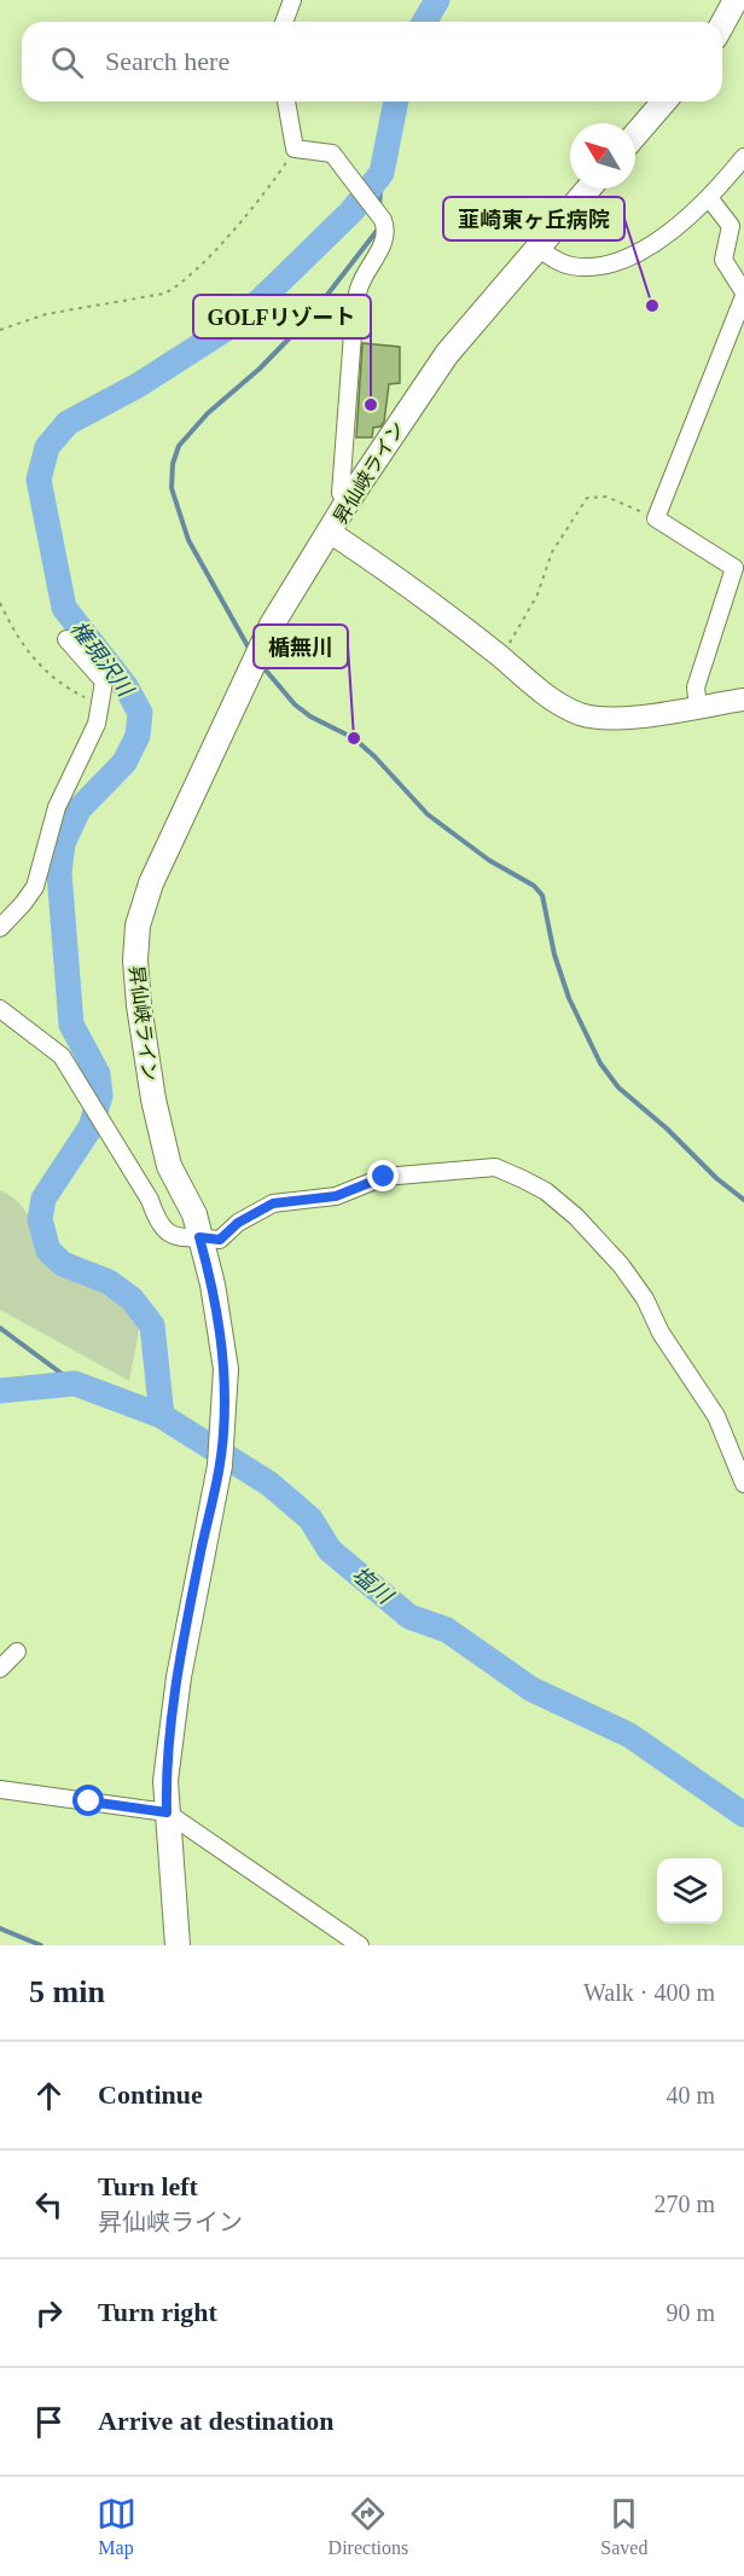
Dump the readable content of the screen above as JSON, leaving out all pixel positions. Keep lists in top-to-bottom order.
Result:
{
  "streets": {
    "main road": ["昇仙峡ライン"]
  },
  "water": ["権現沢川", "塩川"],
  "places": ["韮崎東ヶ丘病院", "GOLFリゾート", "楯無川"],
  "north": "top left",
  "page": {
    "search": "Search here",
    "heading": ["5 min", "Walk · 400 m"],
    "list": [
      ["Continue", "40 m"],
      ["Turn left", "昇仙峡ライン", "270 m"],
      ["Turn right", "90 m"],
      "Arrive at destination"
    ],
    "nav": ["Map", "Directions", "Saved"]
  }
}
